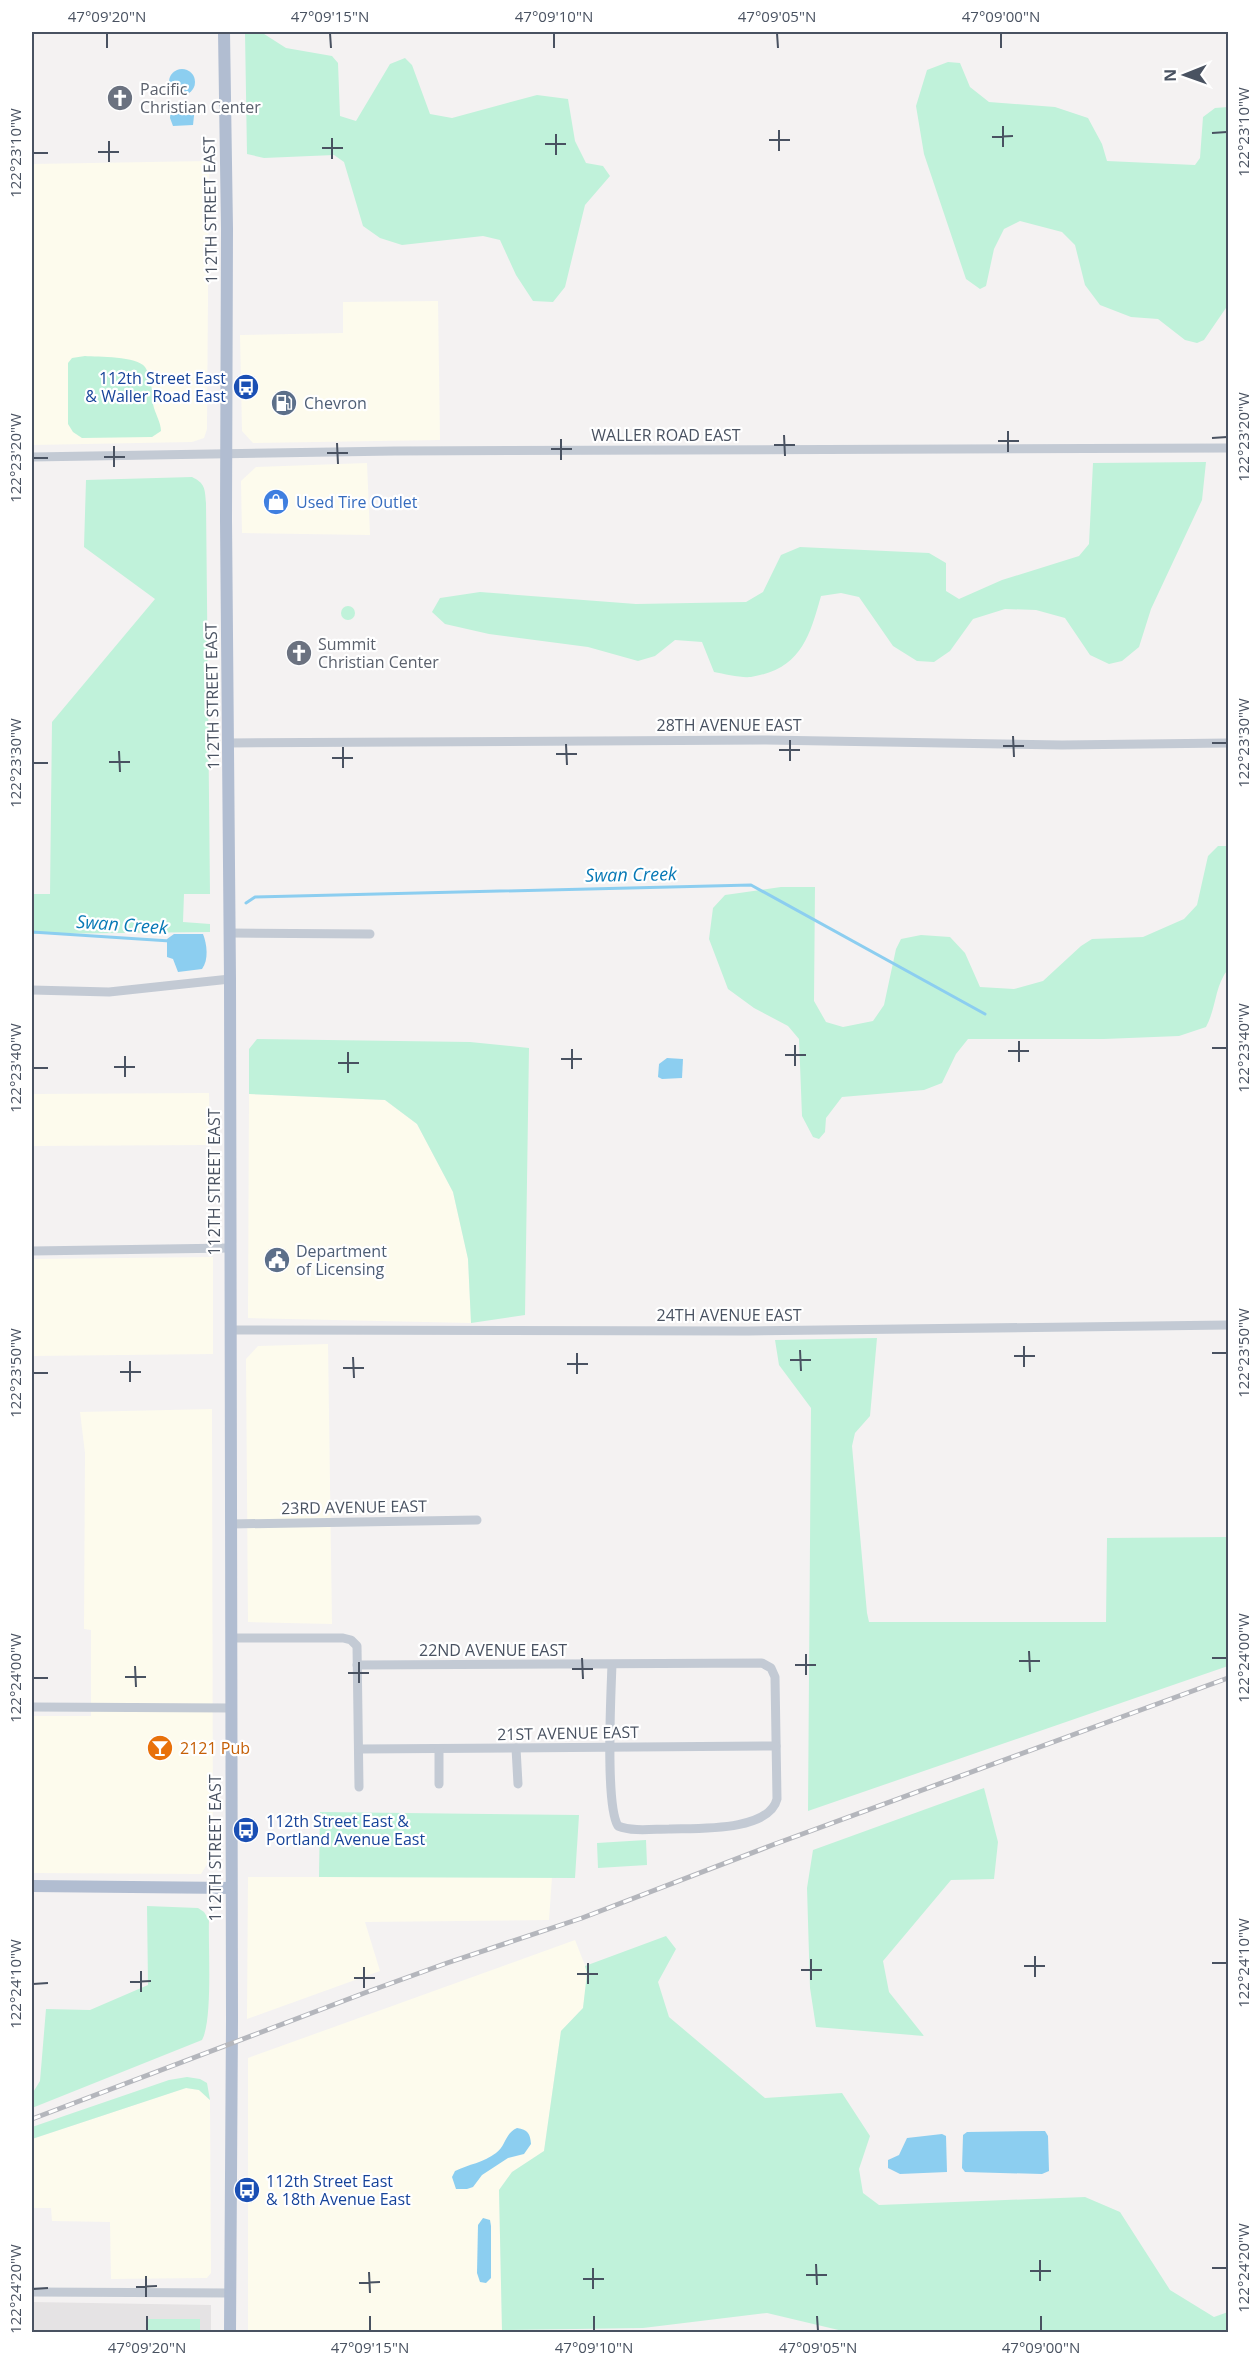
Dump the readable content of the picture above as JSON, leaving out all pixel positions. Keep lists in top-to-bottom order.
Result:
{
  "streets": {
    "main road": ["112TH STREET EAST"],
    "street": [
      "WALLER ROAD EAST",
      "28TH AVENUE EAST",
      "24TH AVENUE EAST",
      "23RD AVENUE EAST",
      "22ND AVENUE EAST",
      "21ST AVENUE EAST"
    ]
  },
  "crossings": [
    ["112TH STREET EAST", "WALLER ROAD EAST"],
    ["112TH STREET EAST", "28TH AVENUE EAST"],
    ["112TH STREET EAST", "24TH AVENUE EAST"],
    ["112TH STREET EAST", "23RD AVENUE EAST"],
    ["22ND AVENUE EAST", "21ST AVENUE EAST"]
  ],
  "water": ["Swan Creek"],
  "places": {
    "church": ["Pacific Christian Center", "Summit Christian Center"],
    "bus stop": ["112th Street East & Waller Road East", "112th Street East & Portland Avenue East", "112th Street East & 18th Avenue East"],
    "fuel station": ["Chevron"],
    "shop": ["Used Tire Outlet"],
    "public building": ["Department of Licensing"],
    "bar": ["2121 Pub"]
  },
  "north": "left",
  "coordinates": [
    "47°09'20\"N",
    "47°09'15\"N",
    "47°09'10\"N",
    "47°09'05\"N",
    "47°09'00\"N",
    "122°23'10\"W",
    "122°23'20\"W",
    "122°23'30\"W",
    "122°23'40\"W",
    "122°23'50\"W",
    "122°24'00\"W",
    "122°24'10\"W",
    "122°24'20\"W"
  ]
}
